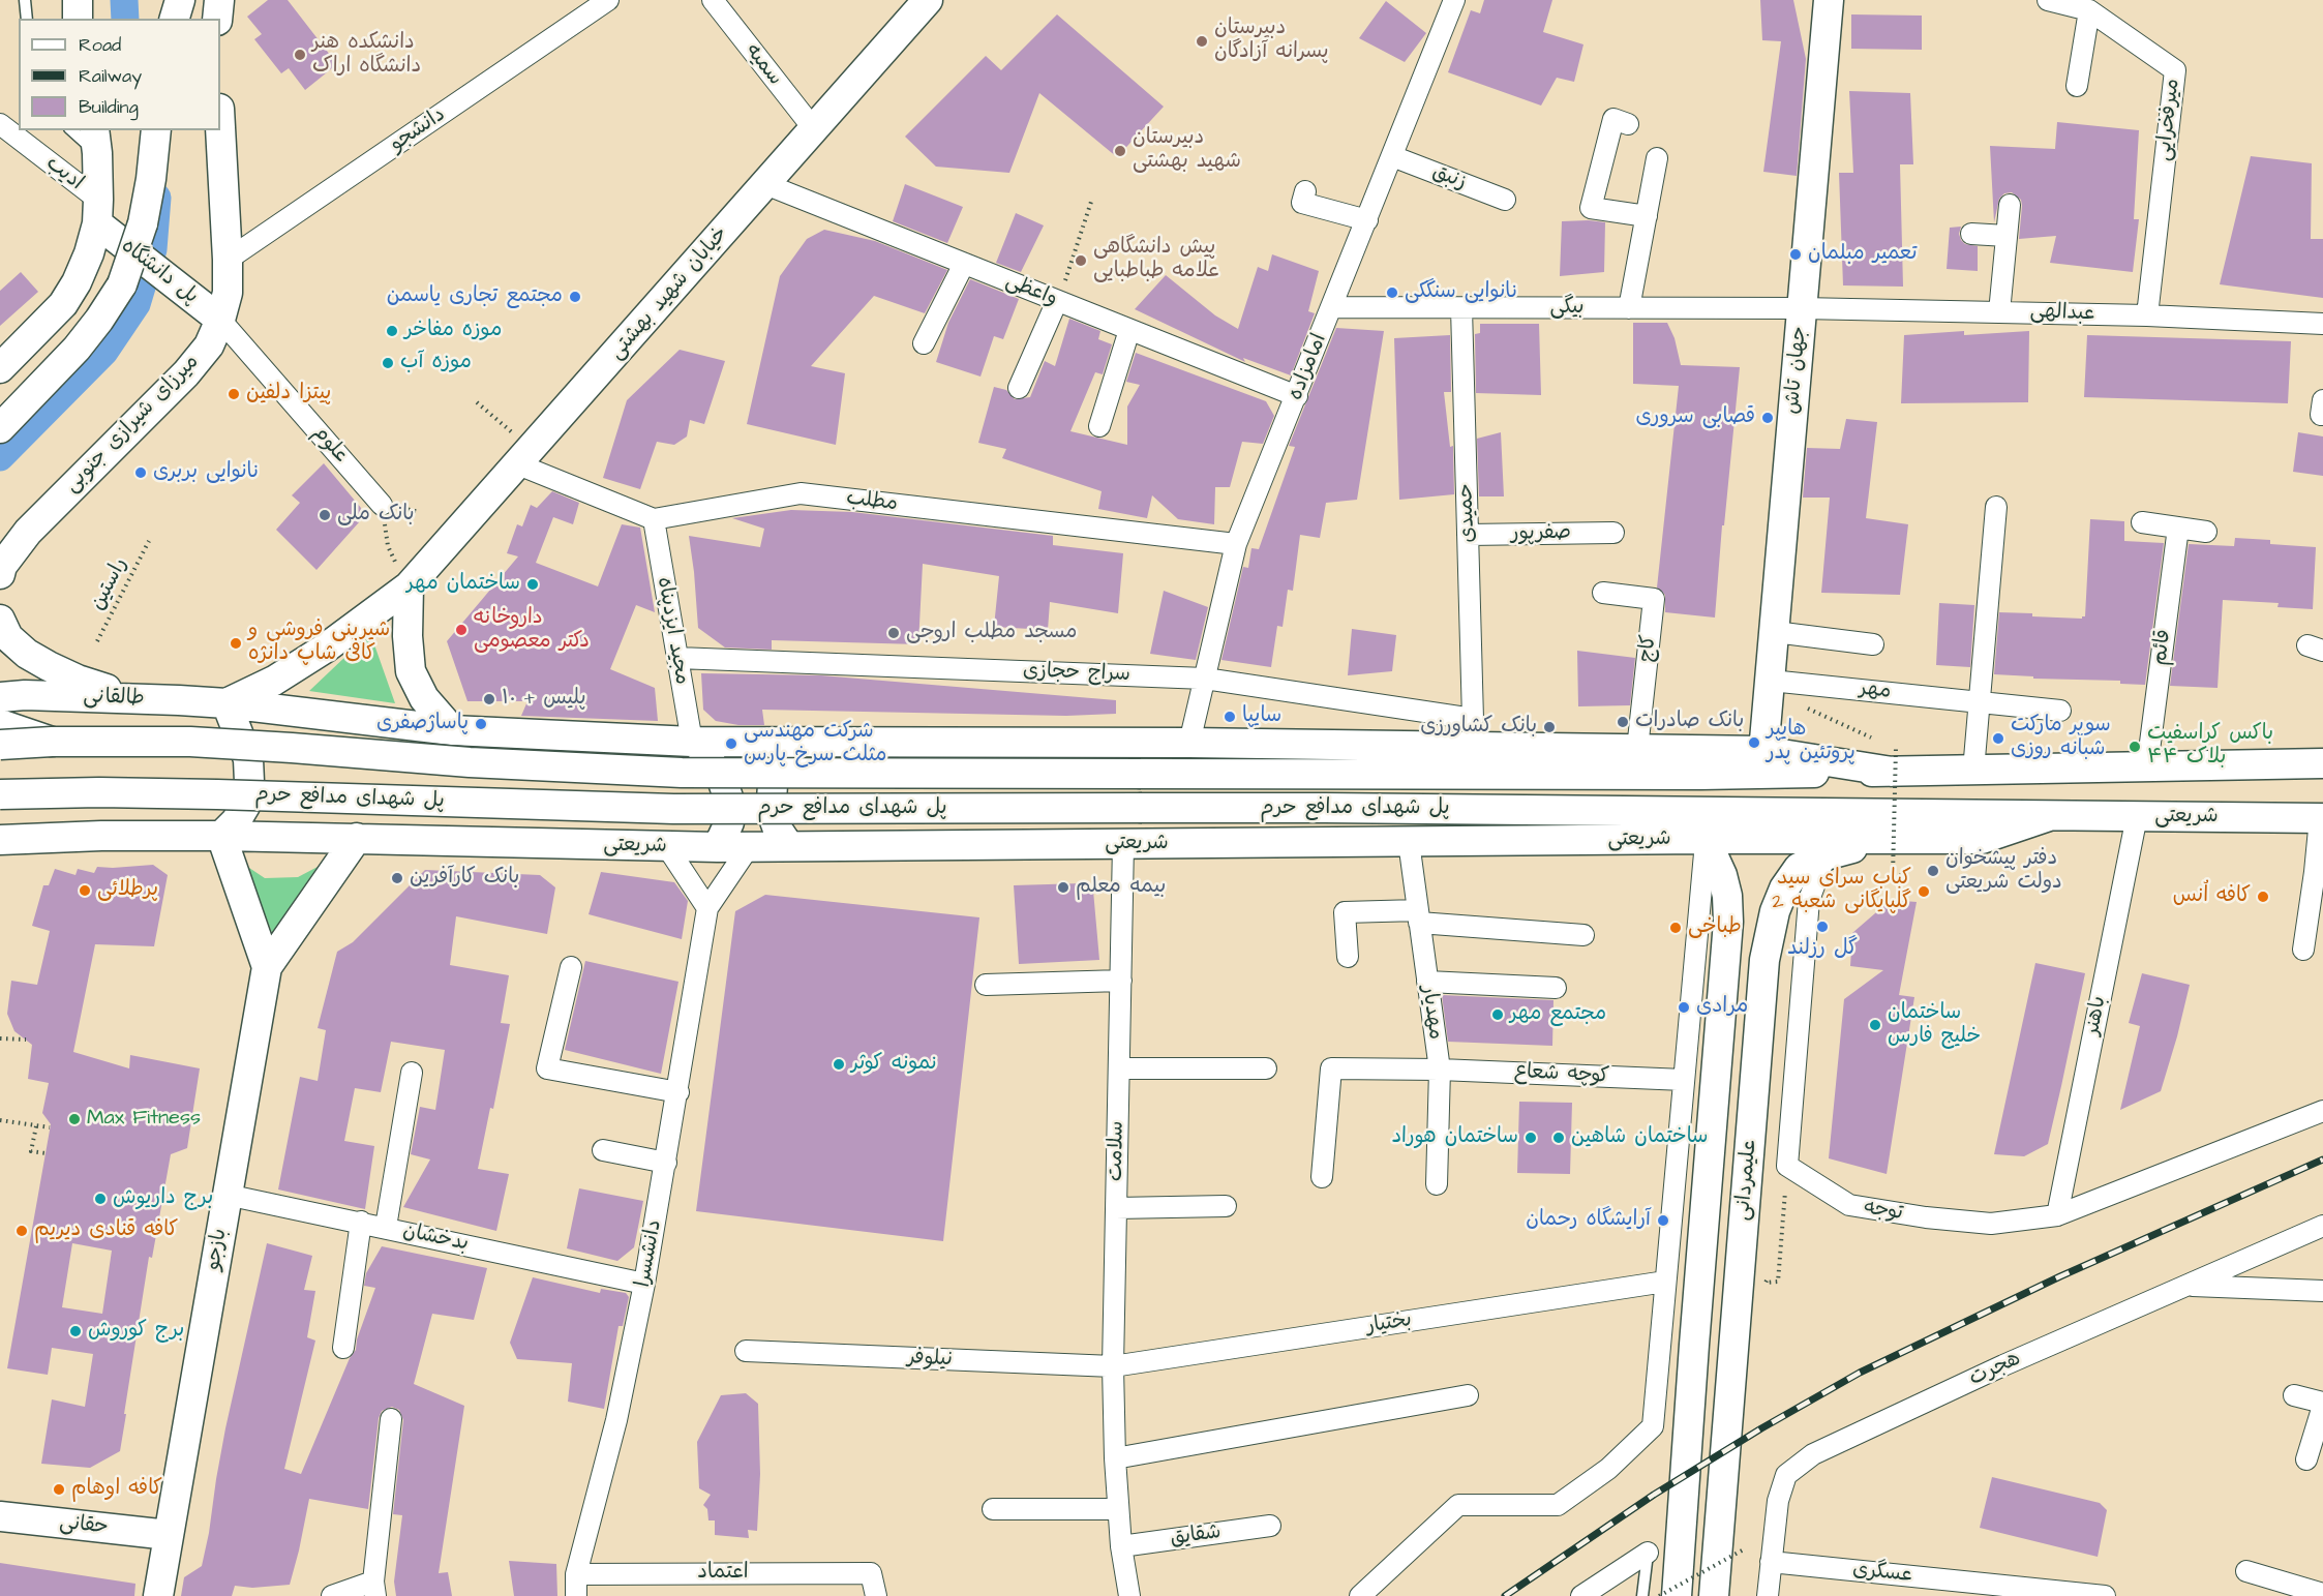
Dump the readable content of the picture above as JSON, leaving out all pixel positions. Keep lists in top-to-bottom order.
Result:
{
  "streets": {
    "main road": [
      "پل دانشگاه",
      "خیابان شهید بهشتی",
      "جهان تاش",
      "میرزای شیرازی جنوبی",
      "طالقانی",
      "پل شهدای مدافع حرم",
      "شریعتی",
      "علیمردانی",
      "بازجو",
      "حقانی"
    ],
    "street": [
      "سمیه",
      "میرفخرایی",
      "دانشجو",
      "ادیب",
      "زنبق",
      "واعظی",
      "بیگی",
      "عبدالهی",
      "امامزاده",
      "علوم",
      "مطلب",
      "حمیدی",
      "صفرپور",
      "مجید ایزدپناه",
      "قائم",
      "کاج",
      "سراج حجازی",
      "مهر",
      "مهدیار",
      "باهنر",
      "کوچه شعاع",
      "سلامت",
      "توجه",
      "بدخشان",
      "دانشسرا",
      "بختیار",
      "نیلوفر",
      "هجرت",
      "شقایق",
      "اعتماد",
      "عسگری"
    ],
    "path": ["راستین"]
  },
  "crossings": [
    ["سمیه", "خیابان شهید بهشتی"],
    ["میرفخرایی", "عبدالهی"],
    ["دانشجو", "میرزای شیرازی جنوبی"],
    ["ادیب", "پل دانشگاه"],
    ["زنبق", "امامزاده"],
    ["پل دانشگاه", "میرزای شیرازی جنوبی"],
    ["پل دانشگاه", "علوم"],
    ["واعظی", "خیابان شهید بهشتی"],
    ["واعظی", "امامزاده"],
    ["خیابان شهید بهشتی", "طالقانی"],
    ["بیگی", "عبدالهی"],
    ["بیگی", "امامزاده"],
    ["بیگی", "جهان تاش"],
    ["بیگی", "حمیدی"],
    ["عبدالهی", "جهان تاش"],
    ["امامزاده", "مطلب"],
    ["امامزاده", "سراج حجازی"],
    ["جهان تاش", "مهر"],
    ["میرزای شیرازی جنوبی", "علوم"],
    ["مطلب", "مجید ایزدپناه"],
    ["حمیدی", "صفرپور"],
    ["حمیدی", "سراج حجازی"],
    ["مجید ایزدپناه", "سراج حجازی"],
    ["پل شهدای مدافع حرم", "شریعتی"],
    ["پل شهدای مدافع حرم", "علیمردانی"],
    ["شریعتی", "مهدیار"],
    ["شریعتی", "باهنر"],
    ["شریعتی", "سلامت"],
    ["شریعتی", "علیمردانی"],
    ["شریعتی", "بازجو"],
    ["شریعتی", "دانشسرا"],
    ["مهدیار", "کوچه شعاع"],
    ["باهنر", "توجه"],
    ["سلامت", "بختیار"],
    ["سلامت", "نیلوفر"],
    ["سلامت", "شقایق"],
    ["بدخشان", "بازجو"],
    ["بدخشان", "دانشسرا"],
    ["بازجو", "حقانی"],
    ["دانشسرا", "اعتماد"],
    ["بختیار", "نیلوفر"],
    ["هجرت", "عسگری"]
  ],
  "places": [
    "دبیرستان پسرانه آزادگان",
    "دانشکده هنر دانشگاه اراک",
    "دبیرستان شهید بهشتی",
    "تعمیر مبلمان",
    "پیش دانشگاهی علامه طباطبایی",
    "نانوایی سنگکی",
    "مجتمع تجاری یاسمن",
    "موزه مفاخر",
    "موزه آب",
    "پیتزا دلفین",
    "قصابی سروری",
    "نانوایی بربری",
    "بانک ملی",
    "ساختمان مهر",
    "داروخانه دکتر معصومی",
    "مسجد مطلب اروجی",
    "شیرینی فروشی و کافی شاپ دانژه",
    "پلیس + ۱۰",
    "سایپا",
    "بانک صادرات",
    "پاساژصفری",
    "بانک کشاورزی",
    "سوپر مارکت شبانه روزی",
    "هایپر پروتئین پدر",
    "شرکت مهندسی مثلث سرخ پارس",
    "باکس کراسفیت بلاک ۴۴",
    "دفتر پیشخوان دولت شریعتی",
    "بانک کارآفرین",
    "بیمه معلم",
    "پرطلائی",
    "کباب سرای سید گلپایگانی شعبه 2",
    "کافه اُنس",
    "گل رزلند",
    "طباخی",
    "مرادی",
    "مجتمع مهر",
    "ساختمان خلیج فارس",
    "نمونه کوثر",
    "Max Fitness",
    "ساختمان هوراد",
    "ساختمان شاهین",
    "برج داریوش",
    "آرایشگاه رحمان",
    "کافه قنادی دیریم",
    "برج کوروش",
    "کافه اوهام"
  ],
  "legend": ["Road", "Railway", "Building"]
}
